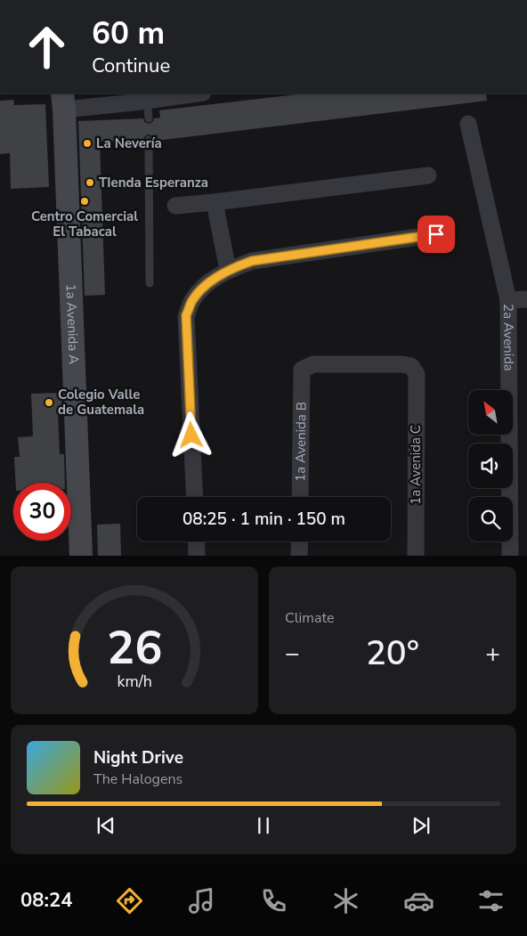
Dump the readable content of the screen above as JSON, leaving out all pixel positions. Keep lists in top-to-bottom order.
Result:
{
  "streets": {
    "street": [
      "1a Avenida A",
      "2a Avenida",
      "1a Avenida B",
      "1a Avenida C"
    ]
  },
  "crossings": [
    ["1a Avenida B", "1a Avenida C"]
  ],
  "places": [
    "La Nevería",
    "TIenda Esperanza",
    "Centro Comercial El Tabacal",
    "Colegio Valle de Guatemala"
  ],
  "north": "top left",
  "page": {
    "turn": ["60 m", "Continue"],
    "limit": "30",
    "trip": "08:25 · 1 min · 150 m",
    "tile": "Climate",
    "heat": ["−", "20°", "+"],
    "song": ["Night Drive", "The Halogens"],
    "tabs": "08:24",
    "gauge": ["26", "km/h"]
  }
}
